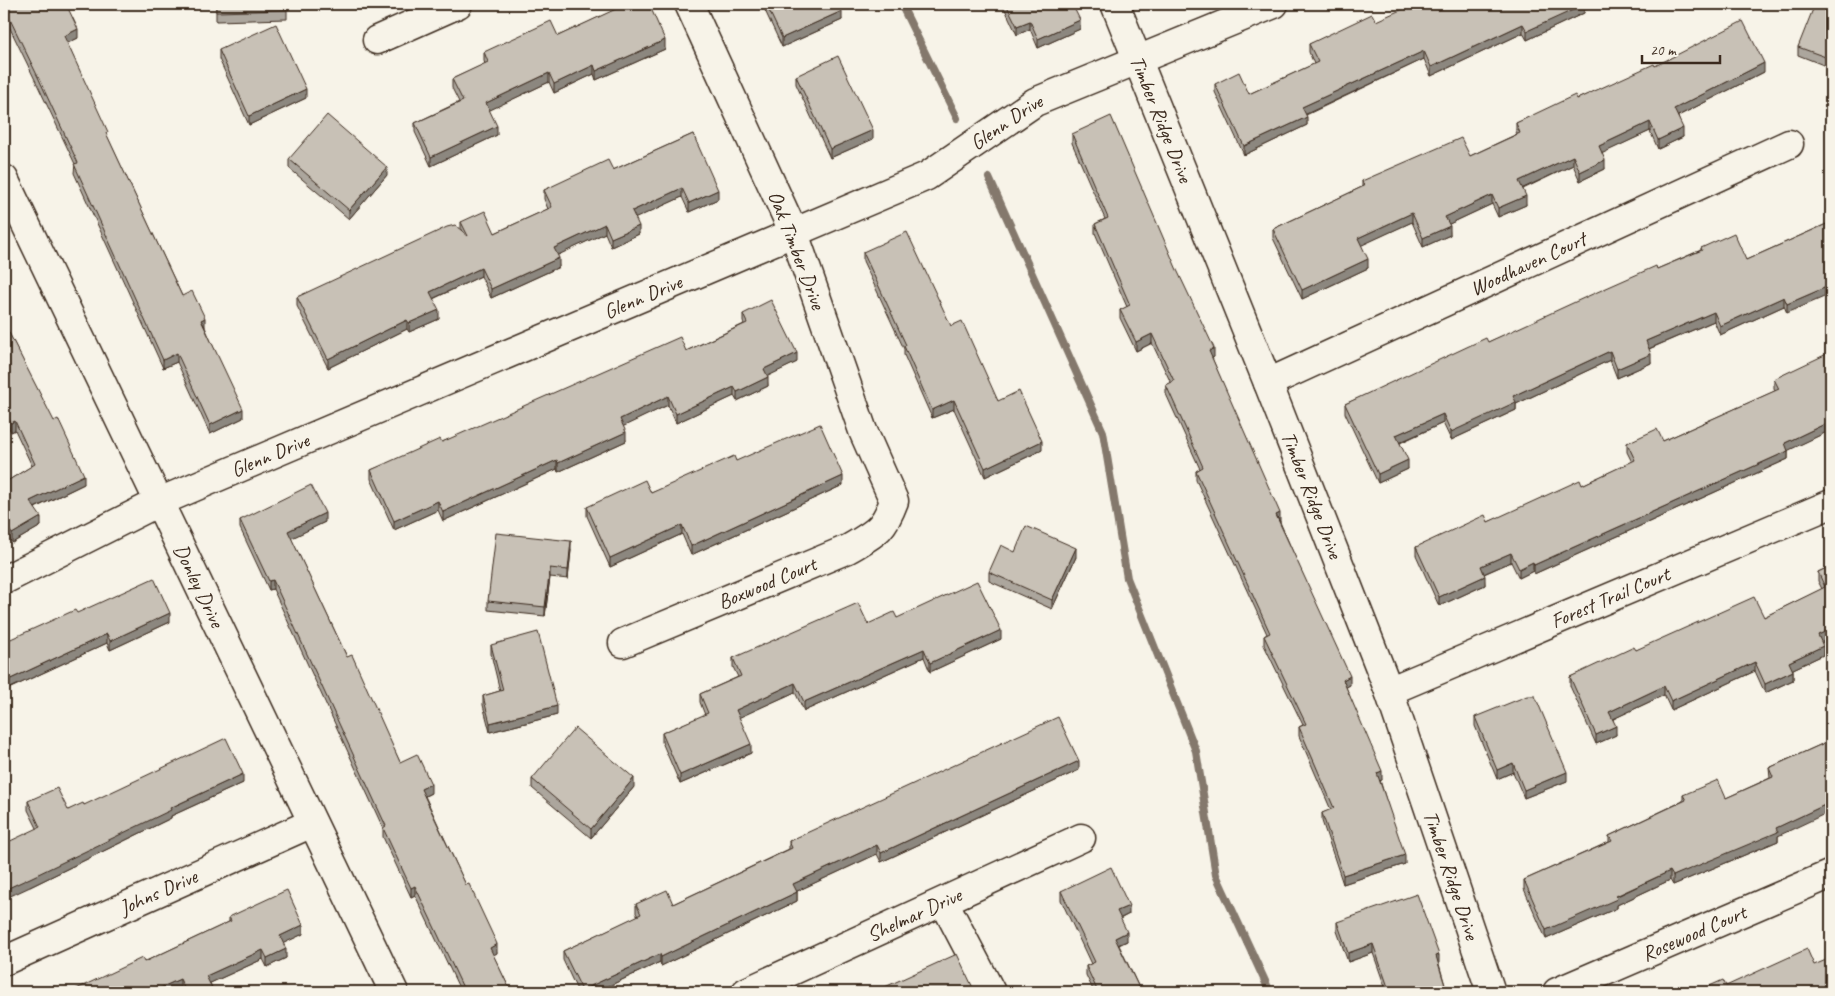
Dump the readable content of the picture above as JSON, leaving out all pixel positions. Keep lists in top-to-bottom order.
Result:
{
  "streets": {
    "street": [
      "Timber Ridge Drive",
      "Glenn Drive",
      "Oak Timber Drive",
      "Woodhaven Court",
      "Boxwood Court",
      "Donley Drive",
      "Forest Trail Court",
      "Johns Drive",
      "Shelmar Drive",
      "Rosewood Court"
    ]
  },
  "crossings": [
    ["Timber Ridge Drive", "Glenn Drive"],
    ["Timber Ridge Drive", "Woodhaven Court"],
    ["Timber Ridge Drive", "Forest Trail Court"],
    ["Glenn Drive", "Oak Timber Drive"],
    ["Glenn Drive", "Donley Drive"],
    ["Oak Timber Drive", "Boxwood Court"],
    ["Donley Drive", "Johns Drive"]
  ],
  "scale_bar": "20 m"
}
